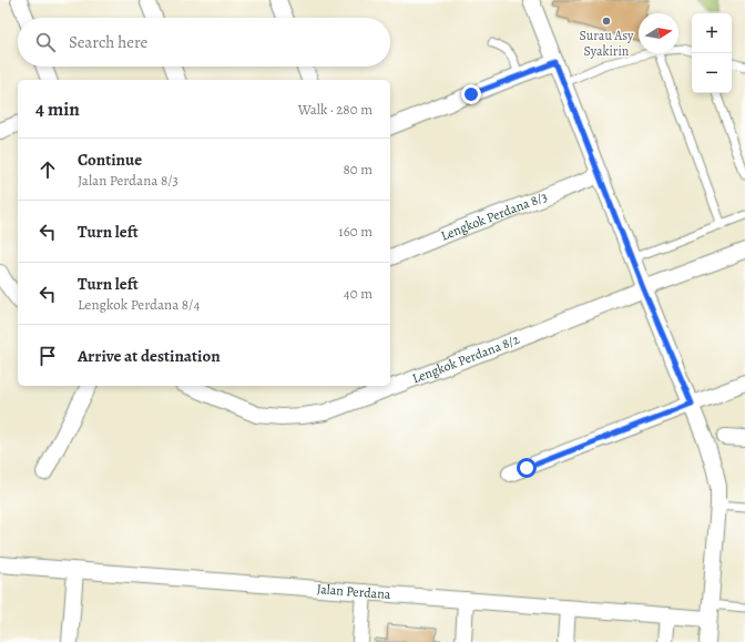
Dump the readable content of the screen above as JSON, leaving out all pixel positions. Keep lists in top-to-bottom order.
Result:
{
  "streets": {
    "street": ["Lengkok Perdana 8/3", "Lengkok Perdana 8/2", "Jalan Perdana"]
  },
  "places": ["Surau Asy Syakirin"],
  "north": "right",
  "page": {
    "map_buttons": ["+", "−"],
    "search": "Search here",
    "heading": ["4 min", "Walk · 280 m"],
    "list": [
      ["Continue", "Jalan Perdana 8/3", "80 m"],
      ["Turn left", "160 m"],
      ["Turn left", "Lengkok Perdana 8/4", "40 m"],
      "Arrive at destination"
    ]
  }
}
